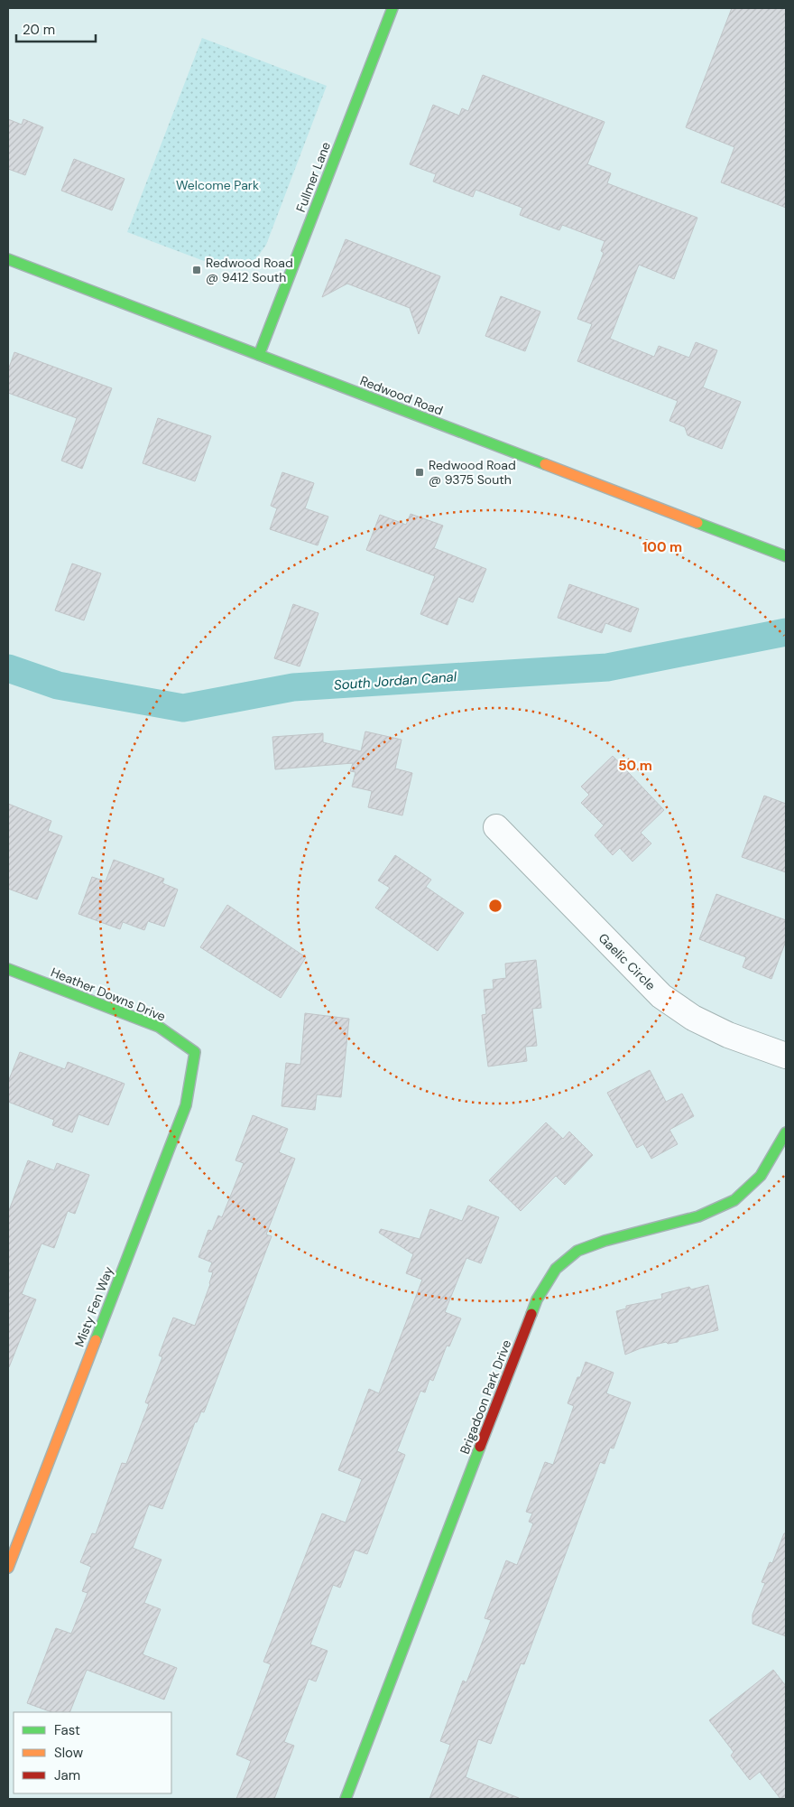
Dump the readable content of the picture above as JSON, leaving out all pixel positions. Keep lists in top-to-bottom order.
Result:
{
  "streets": {
    "street": [
      "Fullmer Lane",
      "Redwood Road",
      "Gaelic Circle",
      "Heather Downs Drive",
      "Misty Fen Way",
      "Brigadoon Park Drive"
    ]
  },
  "crossings": [
    ["Fullmer Lane", "Redwood Road"],
    ["Heather Downs Drive", "Misty Fen Way"]
  ],
  "water": ["South Jordan Canal"],
  "parks": ["Welcome Park"],
  "places": {
    "transit": ["Redwood Road @ 9412 South", "Redwood Road @ 9375 South"]
  },
  "legend": ["Fast", "Slow", "Jam"],
  "scale_bar": "20 m",
  "rings": ["100 m", "50 m"]
}
